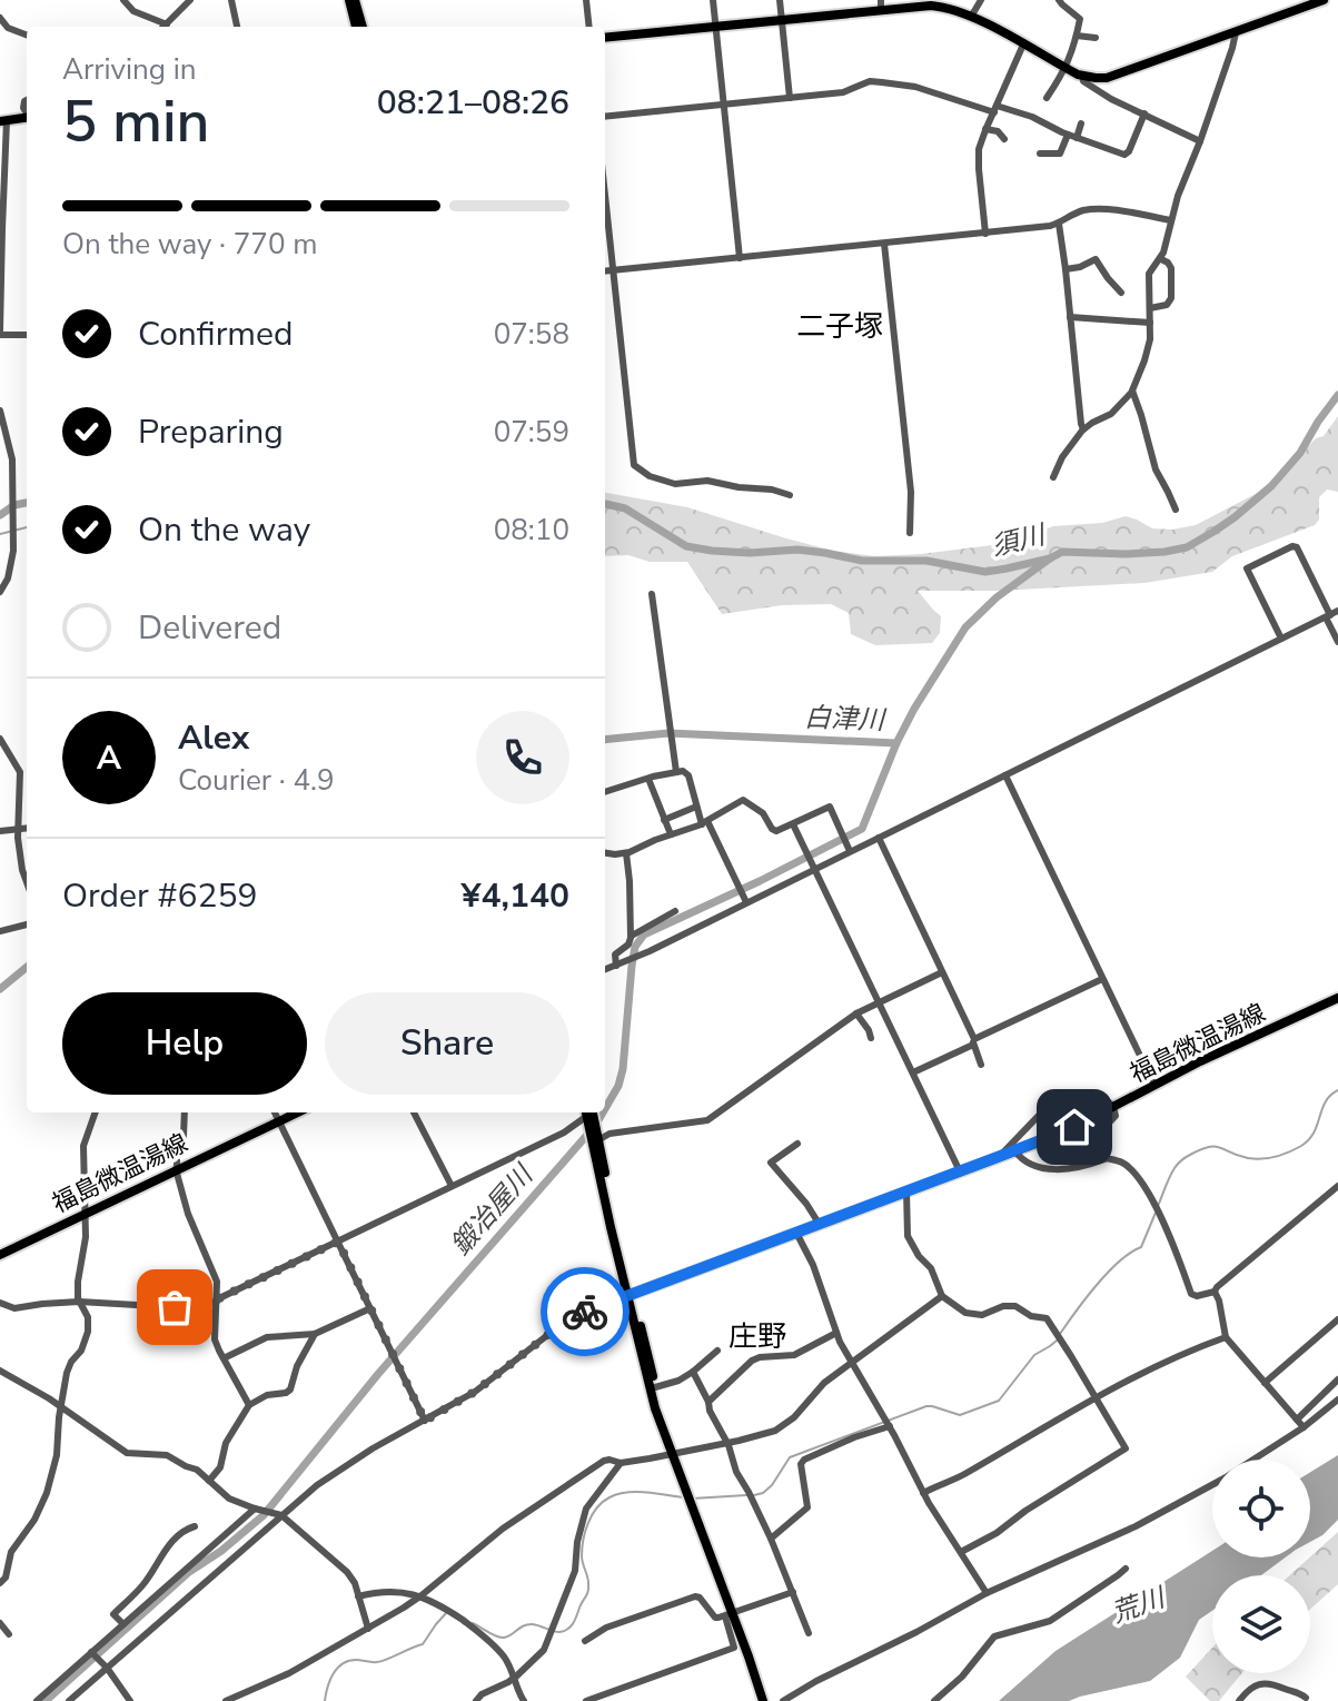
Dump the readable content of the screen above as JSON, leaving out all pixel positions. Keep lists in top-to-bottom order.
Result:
{
  "streets": {
    "main road": ["福島微温湯線"]
  },
  "districts": ["二子塚", "庄野"],
  "water": [
    "須川",
    "白津川",
    "鍛冶屋川",
    "荒川"
  ],
  "page": {
    "heading": ["5 min", "Arriving in", "08:21–08:26"],
    "panel": [
      "Alex",
      "Courier · 4.9",
      "Order #6259",
      "¥4,140"
    ],
    "bar": "On the way · 770 m",
    "list": [
      ["Confirmed", "07:58"],
      ["Preparing", "07:59"],
      ["On the way", "08:10"],
      "Delivered"
    ],
    "round": "A",
    "buttons": ["Help", "Share"]
  }
}
